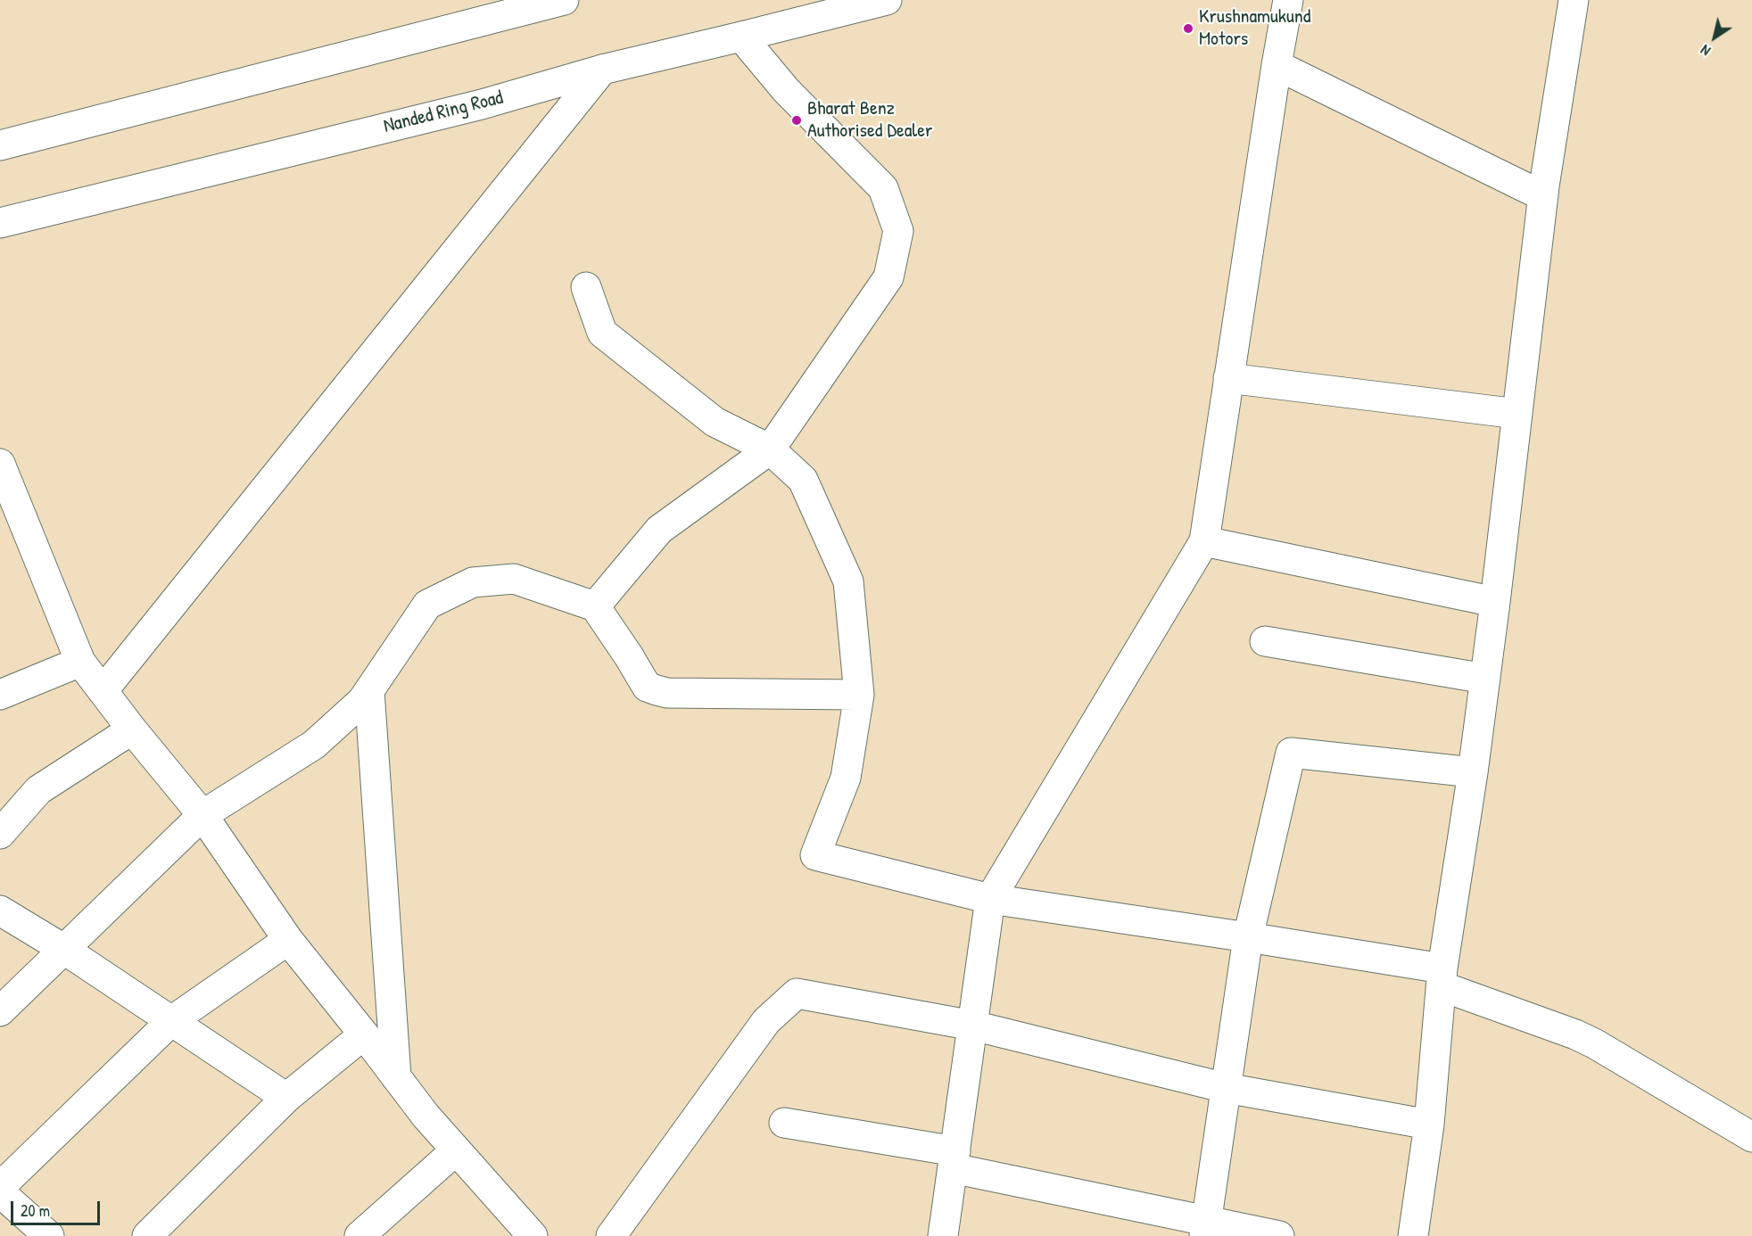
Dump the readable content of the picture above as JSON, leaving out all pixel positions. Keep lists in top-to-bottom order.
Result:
{
  "streets": {
    "main road": ["Nanded Ring Road"]
  },
  "places": ["Krushnamukund Motors", "Bharat Benz Authorised Dealer"],
  "scale_bar": "20 m",
  "north": "bottom left"
}
